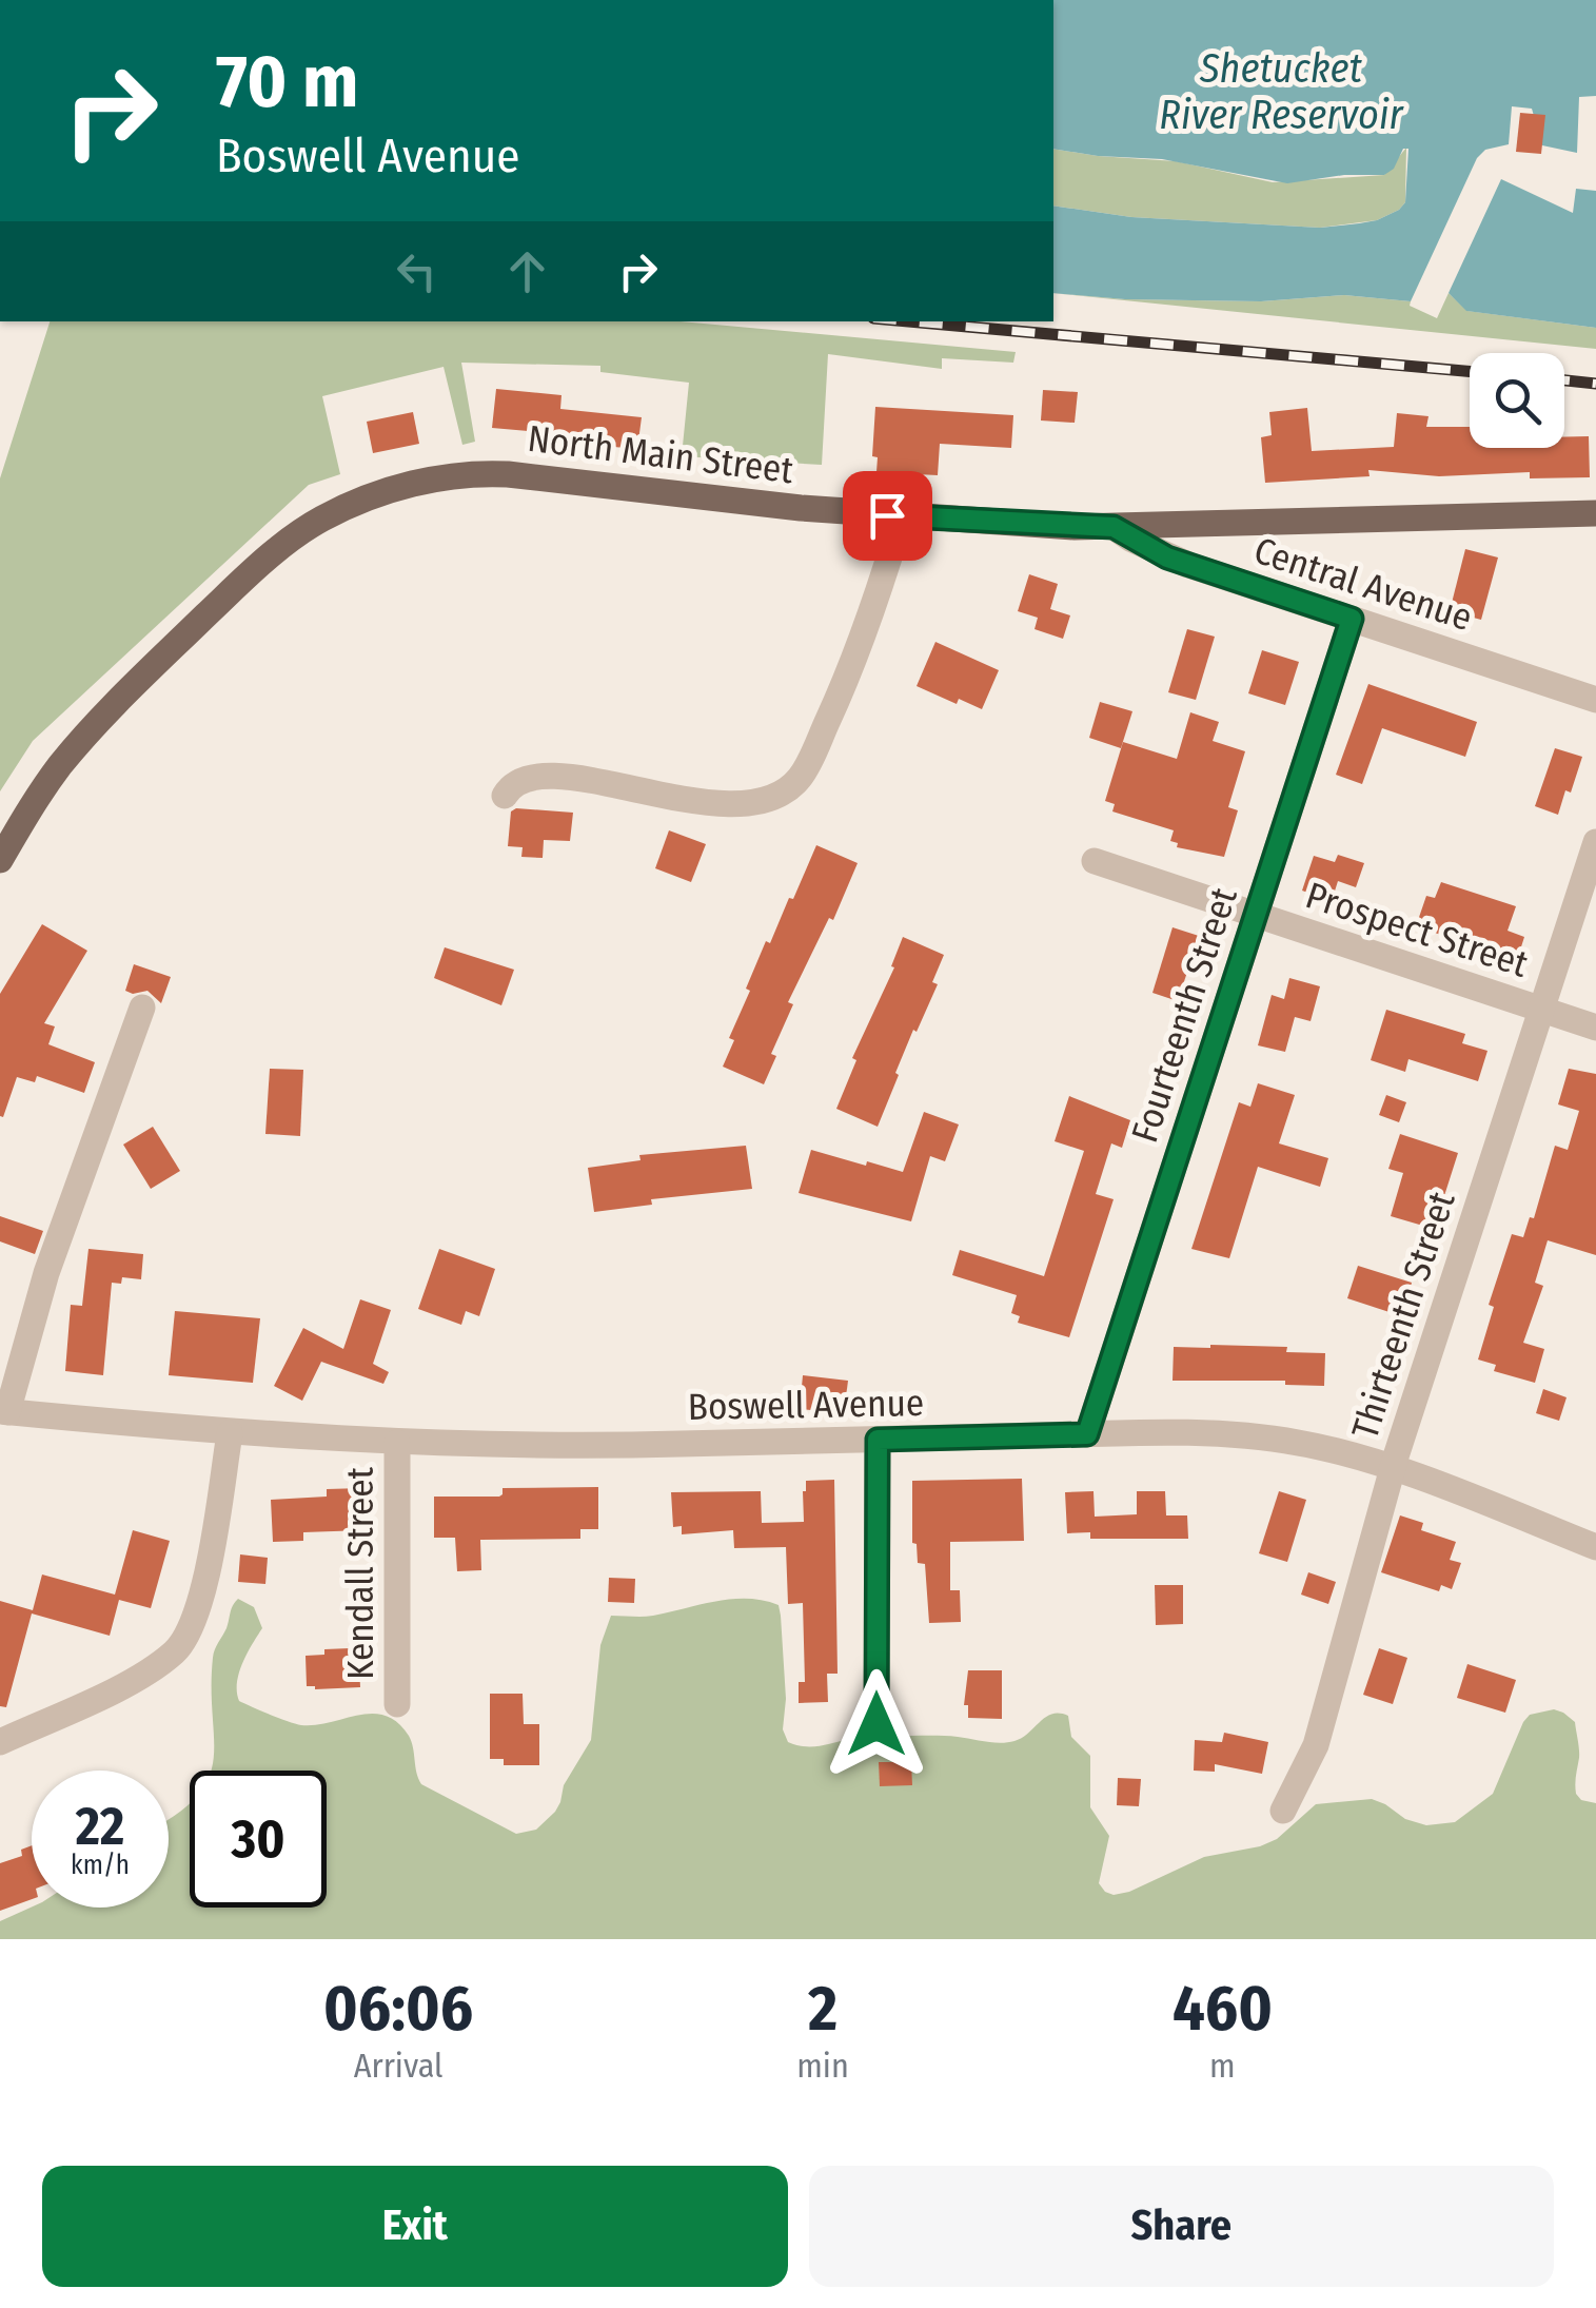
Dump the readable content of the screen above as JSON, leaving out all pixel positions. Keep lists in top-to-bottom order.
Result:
{
  "streets": {
    "main road": ["North Main Street"],
    "street": [
      "Central Avenue",
      "Prospect Street",
      "Fourteenth Street",
      "Thirteenth Street",
      "Boswell Avenue",
      "Kendall Street"
    ]
  },
  "crossings": [
    ["North Main Street", "Central Avenue"],
    ["Central Avenue", "Fourteenth Street"],
    ["Prospect Street", "Fourteenth Street"],
    ["Prospect Street", "Thirteenth Street"],
    ["Fourteenth Street", "Boswell Avenue"],
    ["Thirteenth Street", "Boswell Avenue"],
    ["Boswell Avenue", "Kendall Street"]
  ],
  "water": ["Shetucket River Reservoir"],
  "page": {
    "turn": ["70 m", "Boswell Avenue"],
    "speed": "22 km/h",
    "limit": "30",
    "eta": [
      "06:06",
      "Arrival",
      "2",
      "min",
      "460",
      "m"
    ],
    "buttons": ["Exit", "Share"]
  }
}
